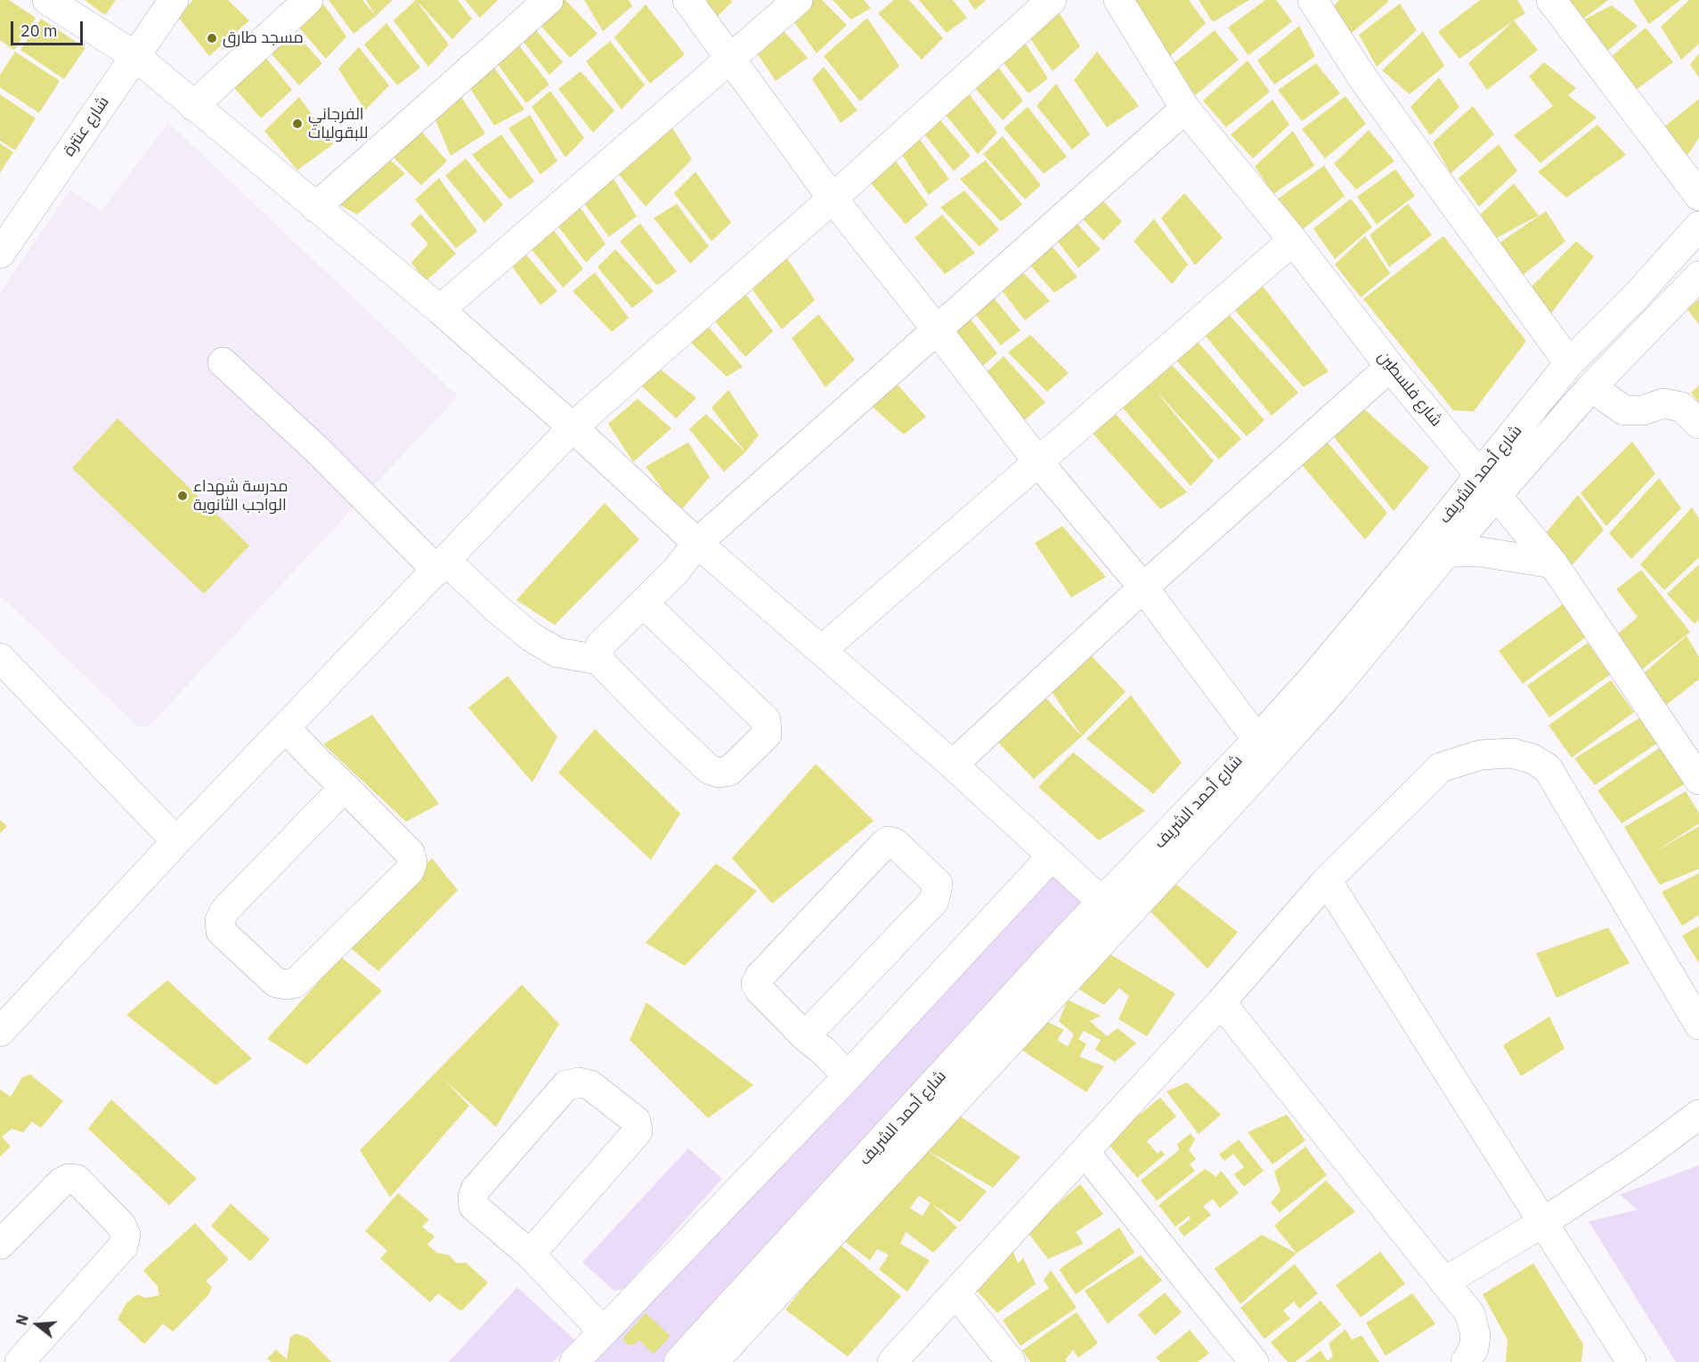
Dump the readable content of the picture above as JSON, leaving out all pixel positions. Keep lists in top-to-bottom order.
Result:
{
  "streets": {
    "street": ["شارع عنترة", "شارع فلسطين", "شارع أحمد الشريف"]
  },
  "crossings": [
    ["شارع فلسطين", "شارع أحمد الشريف"]
  ],
  "places": ["مسجد طارق", "الفرجاني للبقوليات", "مدرسة شهداء الواجب الثانوية"],
  "scale_bar": "20 m",
  "north": "left"
}
